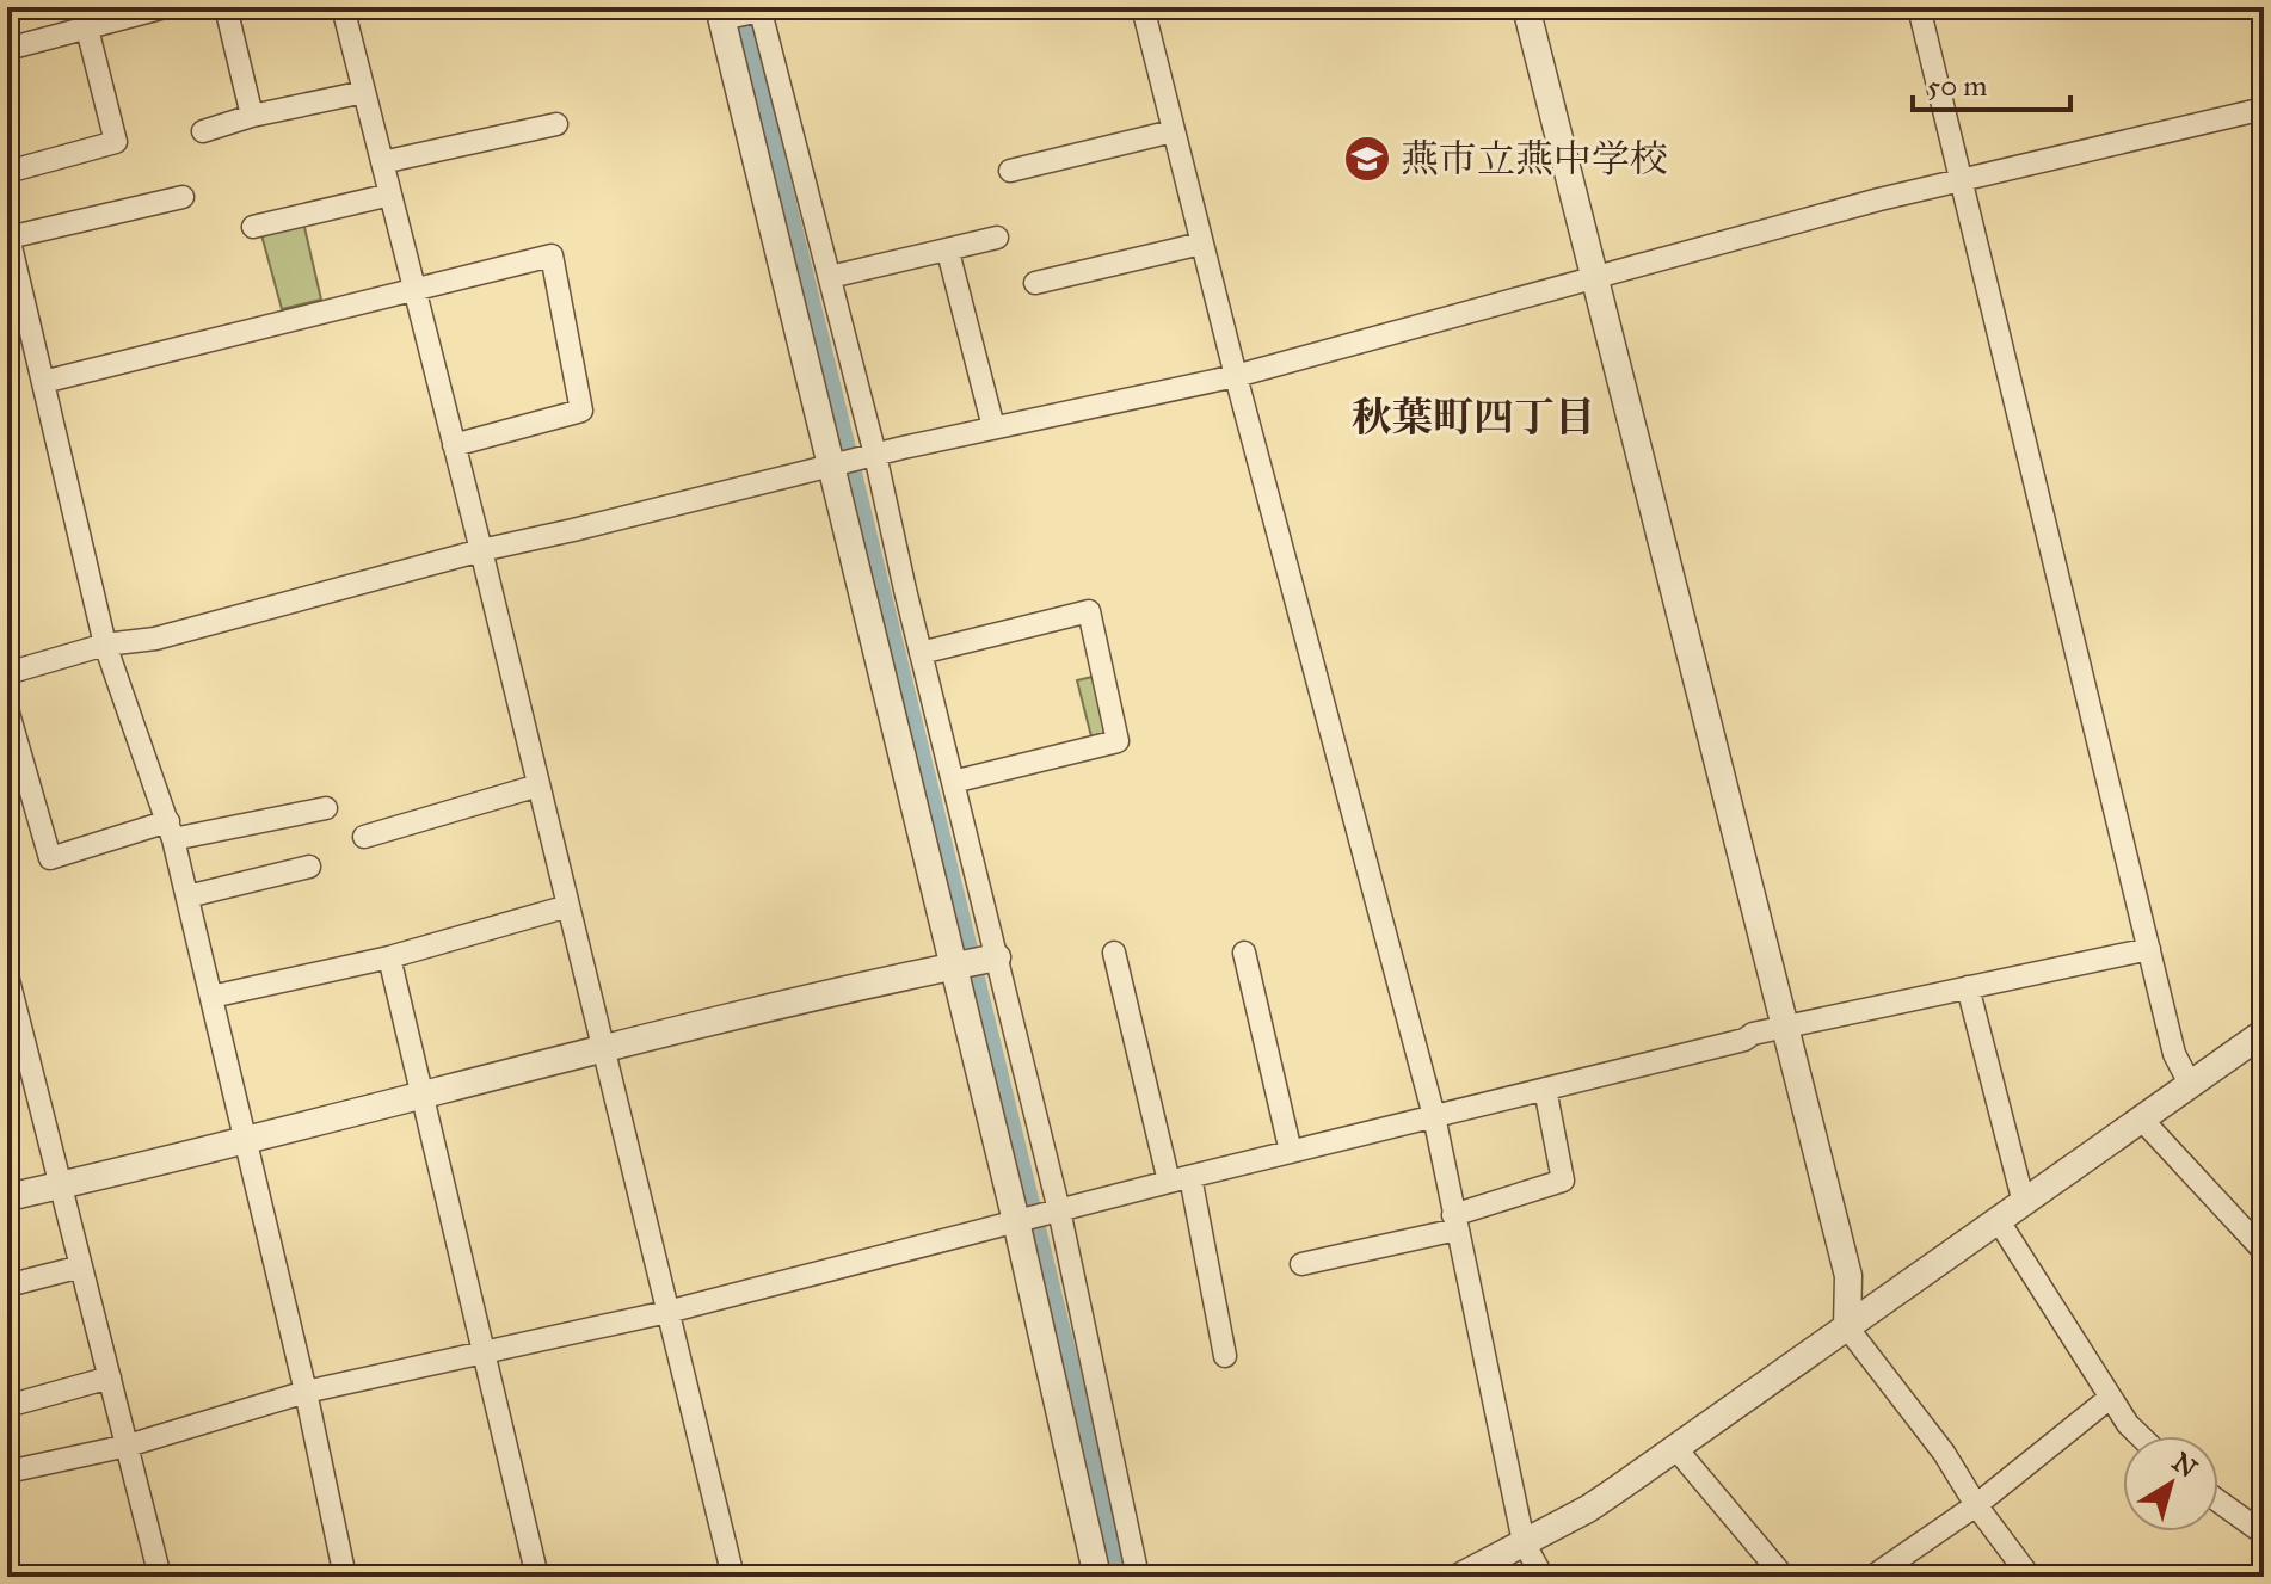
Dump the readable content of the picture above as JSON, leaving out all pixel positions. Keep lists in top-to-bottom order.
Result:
{
  "districts": ["秋葉町四丁目"],
  "places": {
    "school or university": ["燕市立燕中学校"]
  },
  "scale_bar": "50 m",
  "north": "top right"
}
